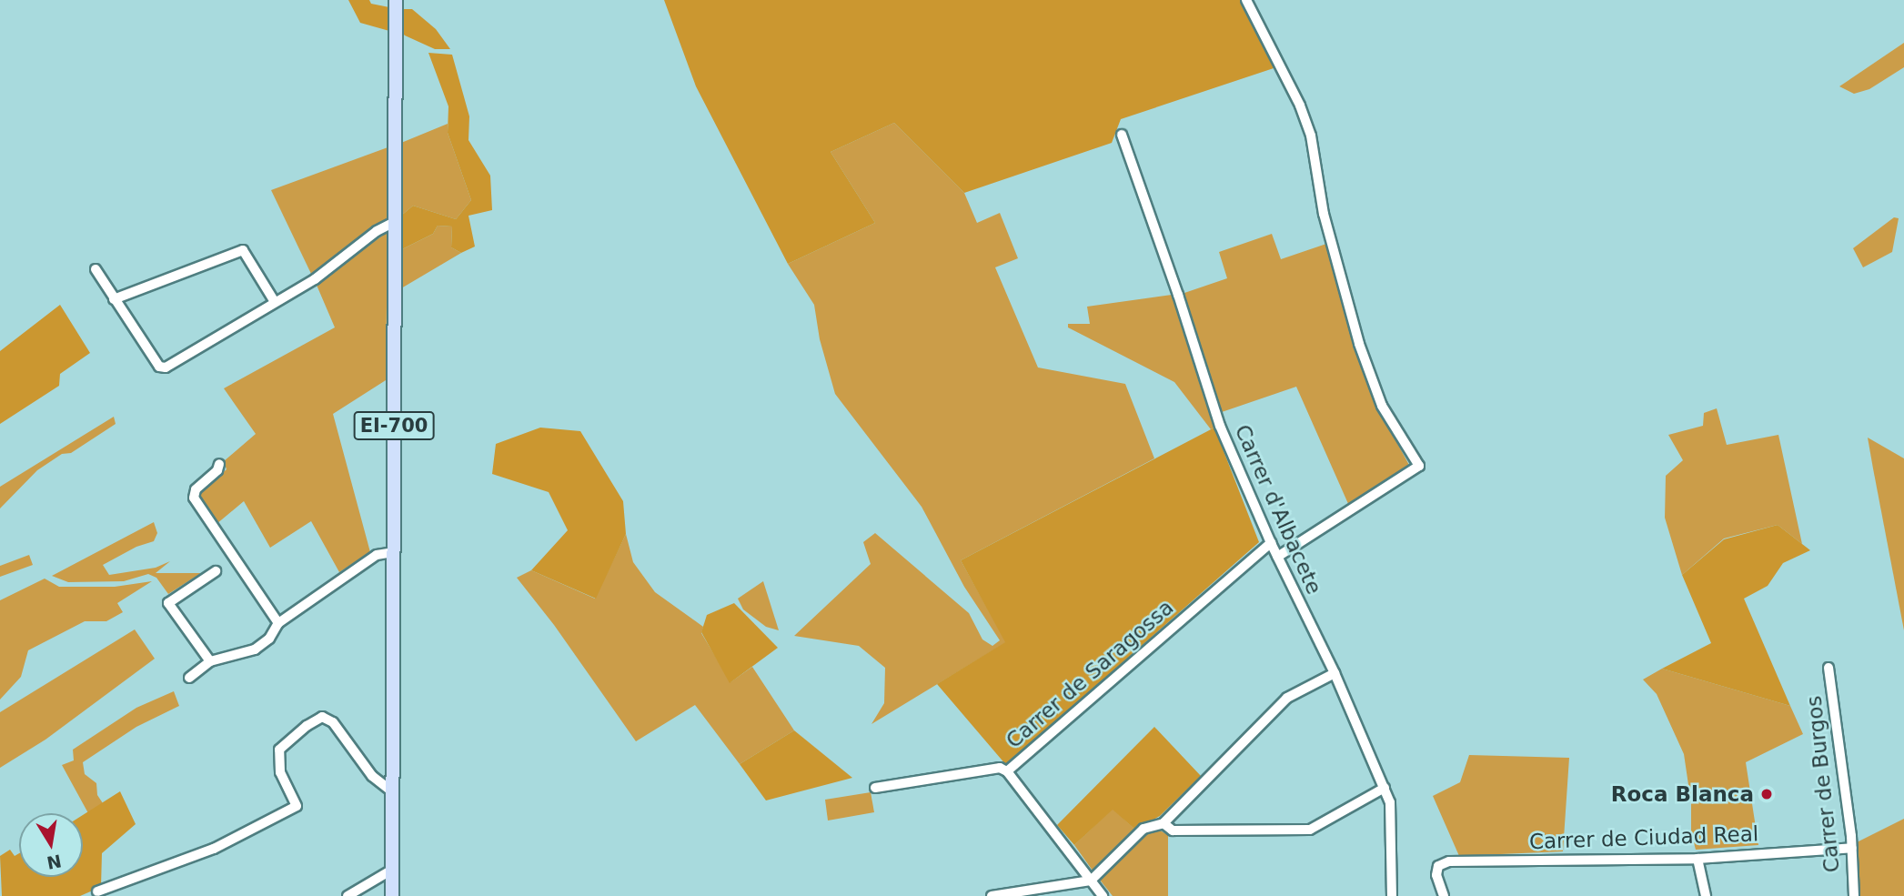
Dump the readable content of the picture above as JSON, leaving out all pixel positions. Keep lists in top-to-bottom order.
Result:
{
  "streets": {
    "main road": ["EI-700"],
    "street": [
      "Carrer d'Albacete",
      "Carrer de Saragossa",
      "Carrer de Burgos",
      "Carrer de Ciudad Real"
    ]
  },
  "crossings": [
    ["Carrer d'Albacete", "Carrer de Saragossa"],
    ["Carrer de Burgos", "Carrer de Ciudad Real"]
  ],
  "places": ["Roca Blanca"],
  "north": "bottom"
}
